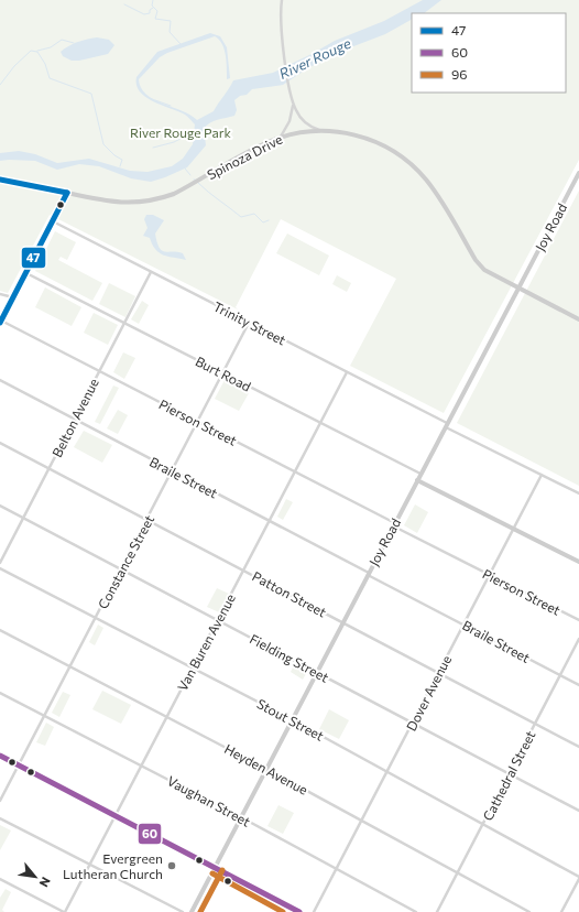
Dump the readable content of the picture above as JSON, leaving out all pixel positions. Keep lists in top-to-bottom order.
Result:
{
  "streets": {
    "street": [
      "Spinoza Drive",
      "Joy Road",
      "Trinity Street",
      "Burt Road",
      "Belton Avenue",
      "Pierson Street",
      "Braile Street",
      "Constance Street",
      "Patton Street",
      "Van Buren Avenue",
      "Fielding Street",
      "Dover Avenue",
      "Stout Street",
      "Heyden Avenue",
      "Cathedral Street",
      "Vaughan Street"
    ]
  },
  "crossings": [
    ["Spinoza Drive", "Joy Road"],
    ["Joy Road", "Trinity Street"],
    ["Joy Road", "Burt Road"],
    ["Joy Road", "Pierson Street"],
    ["Joy Road", "Braile Street"],
    ["Joy Road", "Patton Street"],
    ["Joy Road", "Fielding Street"],
    ["Joy Road", "Stout Street"],
    ["Joy Road", "Heyden Avenue"],
    ["Joy Road", "Vaughan Street"],
    ["Trinity Street", "Belton Avenue"],
    ["Trinity Street", "Constance Street"],
    ["Trinity Street", "Van Buren Avenue"],
    ["Trinity Street", "Dover Avenue"],
    ["Burt Road", "Belton Avenue"],
    ["Burt Road", "Constance Street"],
    ["Burt Road", "Van Buren Avenue"],
    ["Belton Avenue", "Pierson Street"],
    ["Belton Avenue", "Braile Street"],
    ["Belton Avenue", "Patton Street"],
    ["Belton Avenue", "Fielding Street"],
    ["Pierson Street", "Constance Street"],
    ["Pierson Street", "Van Buren Avenue"],
    ["Pierson Street", "Dover Avenue"],
    ["Braile Street", "Constance Street"],
    ["Braile Street", "Van Buren Avenue"],
    ["Braile Street", "Dover Avenue"],
    ["Braile Street", "Cathedral Street"],
    ["Constance Street", "Patton Street"],
    ["Constance Street", "Fielding Street"],
    ["Constance Street", "Stout Street"],
    ["Constance Street", "Heyden Avenue"],
    ["Constance Street", "Vaughan Street"],
    ["Patton Street", "Van Buren Avenue"],
    ["Patton Street", "Dover Avenue"],
    ["Patton Street", "Cathedral Street"],
    ["Van Buren Avenue", "Fielding Street"],
    ["Van Buren Avenue", "Stout Street"],
    ["Van Buren Avenue", "Heyden Avenue"],
    ["Van Buren Avenue", "Vaughan Street"],
    ["Fielding Street", "Dover Avenue"],
    ["Fielding Street", "Cathedral Street"],
    ["Dover Avenue", "Stout Street"],
    ["Dover Avenue", "Heyden Avenue"],
    ["Dover Avenue", "Vaughan Street"],
    ["Stout Street", "Cathedral Street"],
    ["Heyden Avenue", "Cathedral Street"]
  ],
  "water": ["River Rouge"],
  "parks": ["River Rouge Park"],
  "places": ["Evergreen Lutheran Church"],
  "lines": ["transit line 47", "transit line 60", "transit line 96"],
  "legend": ["47", "60", "96"],
  "north": "bottom right"
}
